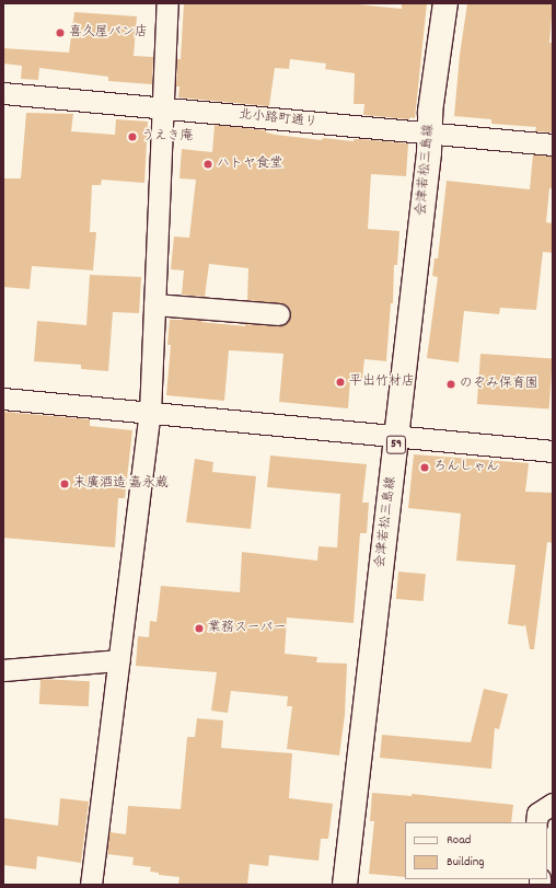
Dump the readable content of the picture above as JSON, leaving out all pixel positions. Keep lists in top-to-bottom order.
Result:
{
  "streets": {
    "main road": ["会津若松三島線", "59"],
    "street": ["北小路町通り"]
  },
  "crossings": [
    ["北小路町通り", "会津若松三島線"]
  ],
  "places": [
    "喜久屋パン店",
    "うえき庵",
    "ハトヤ食堂",
    "平出竹材店",
    "のぞみ保育園",
    "ろんしゃん",
    "末廣酒造 嘉永蔵",
    "業務スーパー"
  ],
  "legend": ["Road", "Building"]
}
